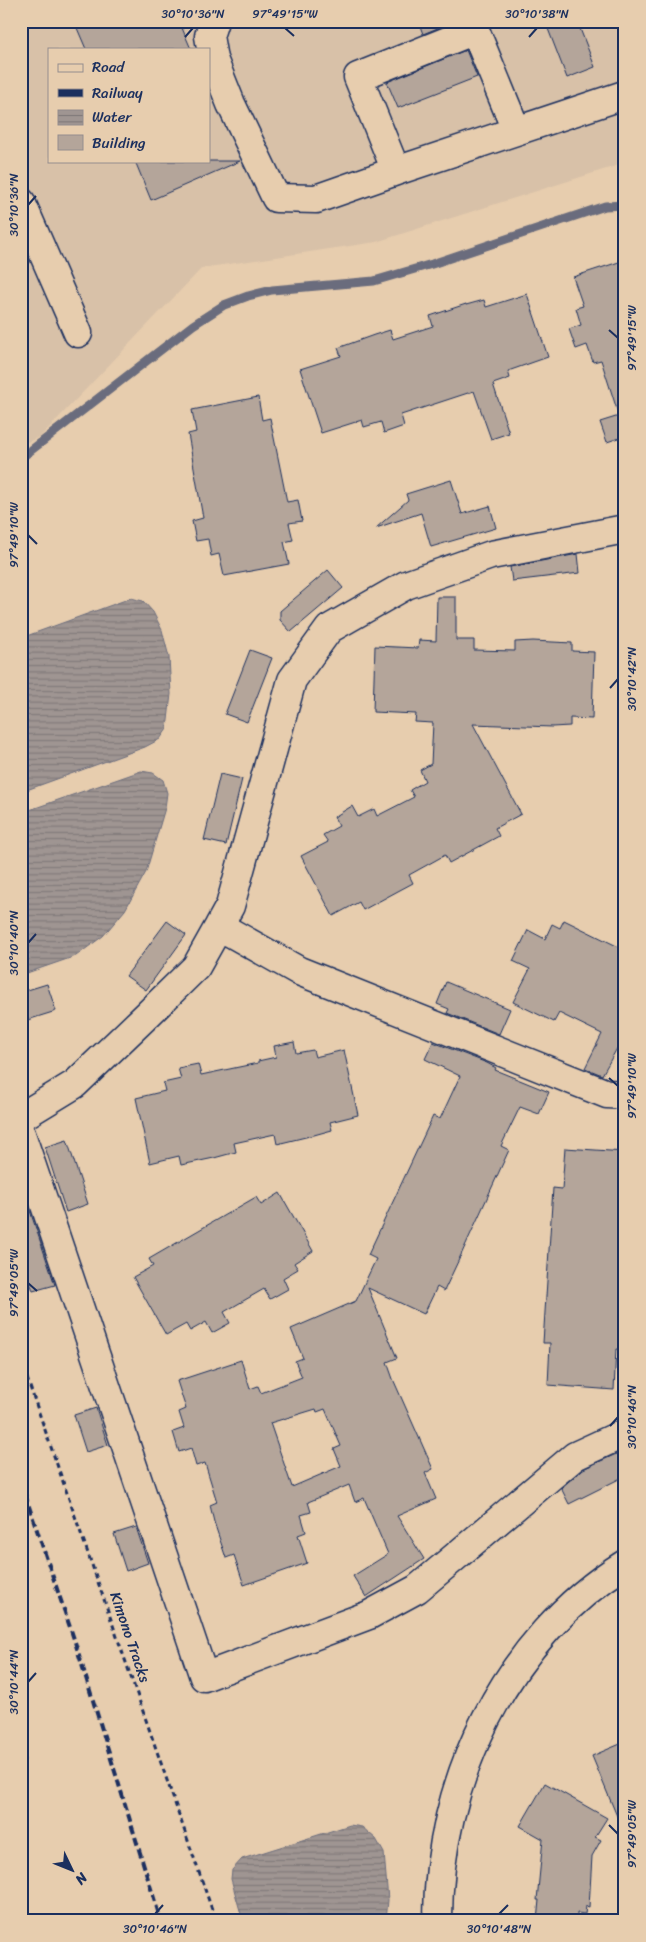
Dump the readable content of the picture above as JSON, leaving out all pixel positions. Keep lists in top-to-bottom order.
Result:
{
  "streets": {
    "path": ["Kimono Tracks"]
  },
  "legend": [
    "Road",
    "Railway",
    "Water",
    "Building"
  ],
  "north": "bottom right",
  "coordinates": [
    "30°10'36\"N",
    "97°49'15\"W",
    "30°10'38\"N",
    "97°49'10\"W",
    "30°10'42\"N",
    "30°10'40\"N",
    "97°49'05\"W",
    "30°10'46\"N",
    "30°10'44\"N",
    "30°10'48\"N"
  ]
}
